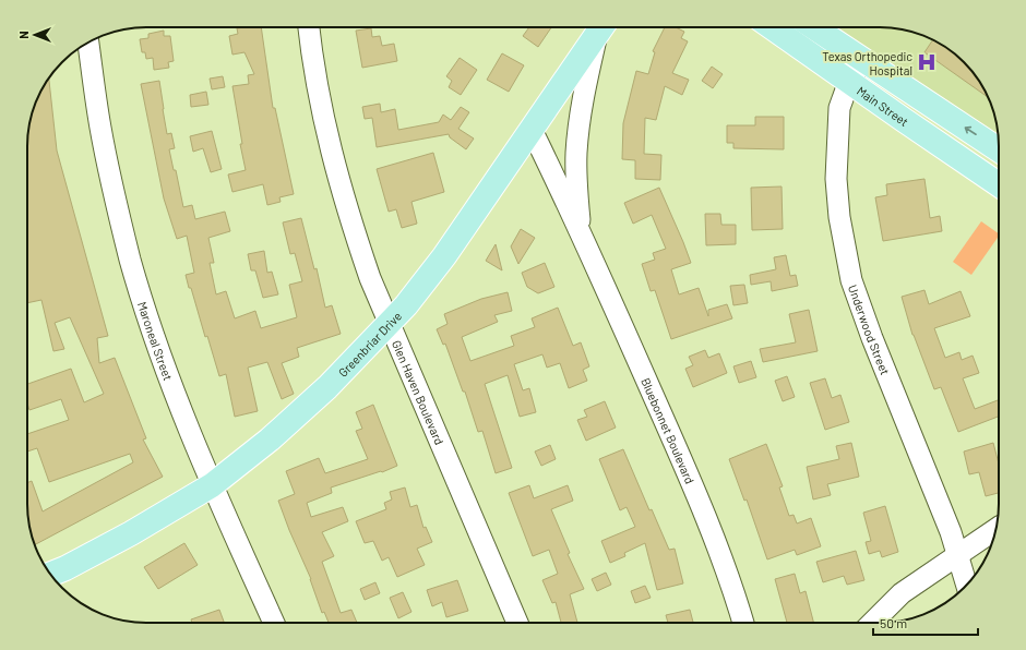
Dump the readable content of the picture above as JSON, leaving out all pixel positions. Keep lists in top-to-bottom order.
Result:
{
  "streets": {
    "main road": ["Main Street", "Greenbriar Drive"],
    "street": [
      "Underwood Street",
      "Maroneal Street",
      "Glen Haven Boulevard",
      "Bluebonnet Boulevard"
    ]
  },
  "crossings": [
    ["Main Street", "Underwood Street"],
    ["Maroneal Street", "Greenbriar Drive"],
    ["Greenbriar Drive", "Glen Haven Boulevard"],
    ["Greenbriar Drive", "Bluebonnet Boulevard"]
  ],
  "places": {
    "hospital": ["Texas Orthopedic Hospital"]
  },
  "scale_bar": "50 m",
  "north": "left"
}
